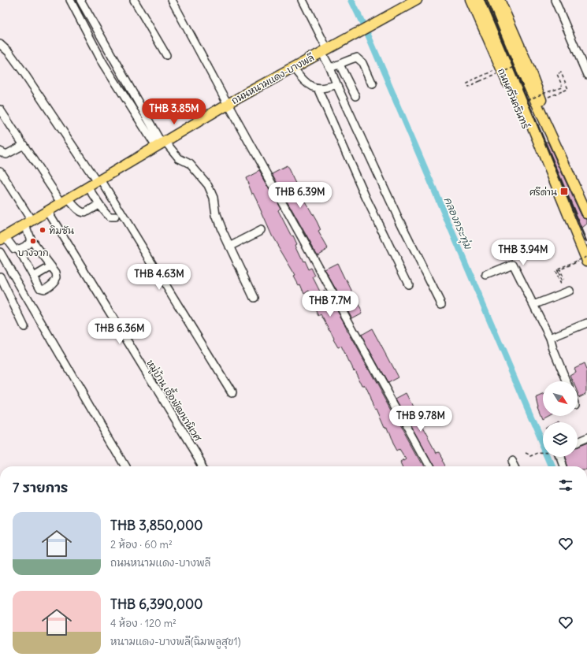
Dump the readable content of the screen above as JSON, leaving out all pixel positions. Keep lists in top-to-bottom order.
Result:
{
  "streets": {
    "main road": ["ถนนหนามแดง-บางพลี", "ถนนศรีนครินทร์"],
    "street": ["หมู่บ้าน เอื้อพัฒนานิเวศ"]
  },
  "crossings": [
    ["ถนนหนามแดง-บางพลี", "หมู่บ้าน เอื้อพัฒนานิเวศ"]
  ],
  "water": ["คลองกระทุ่ม"],
  "places": {
    "transit": ["ศรีด่าน"],
    "other": ["ทิมซัน", "บางจาก"]
  },
  "north": "bottom right",
  "page": {
    "price": [
      "THB 3.85M",
      "THB 6.39M",
      "THB 3.94M",
      "THB 4.63M",
      "THB 7.7M",
      "THB 6.36M",
      "THB 9.78M"
    ],
    "heading": "7 รายการ",
    "list": [
      {
        "name": "THB 3,850,000",
        "note": "2 ห้อง · 60 m² · ถนนหนามแดง-บางพลี"
      },
      {
        "name": "THB 6,390,000",
        "note": "4 ห้อง · 120 m² · หนามแดง-บางพลี(ฉิมพลูสุข1)"
      }
    ]
  }
}
